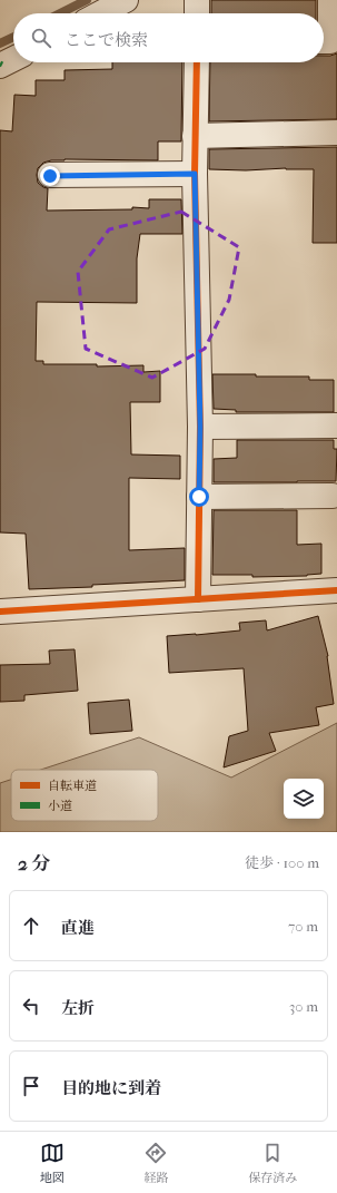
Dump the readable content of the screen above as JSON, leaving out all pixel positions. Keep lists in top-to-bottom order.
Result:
{
  "legend": ["自転車道", "小道"],
  "page": {
    "search": "ここで検索",
    "heading": ["2 分", "徒歩 · 100 m"],
    "list": [
      ["直進", "70 m"],
      ["左折", "30 m"],
      "目的地に到着"
    ],
    "nav": ["地図", "経路", "保存済み"]
  }
}
